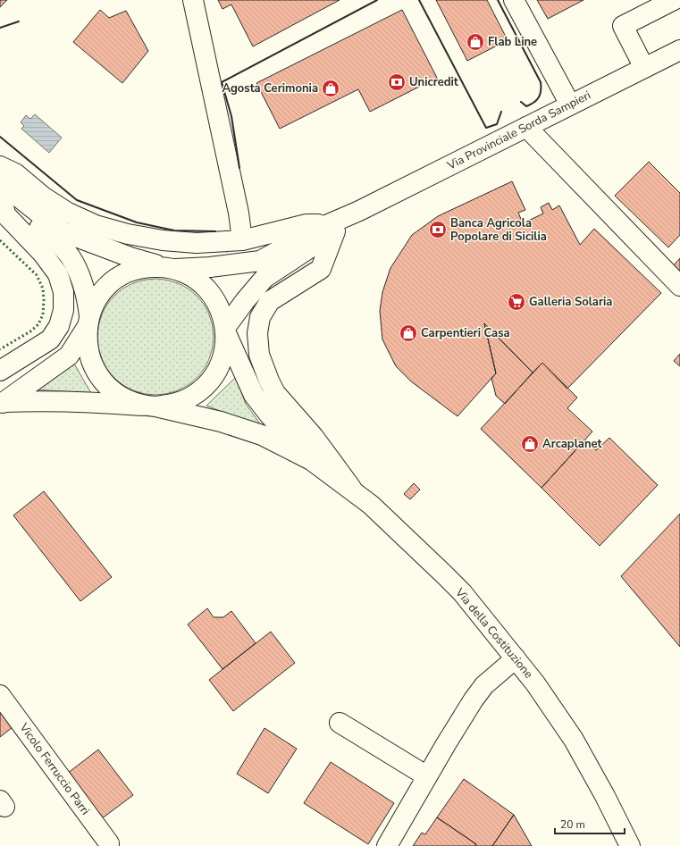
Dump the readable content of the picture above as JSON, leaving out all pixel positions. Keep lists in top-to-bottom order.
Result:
{
  "streets": {
    "street": ["Via Provinciale Sorda Sampieri", "Via della Costituzione", "Vicolo Ferruccio Parri"]
  },
  "places": {
    "shop": [
      "Flab Line",
      "Agosta Cerimonia",
      "Carpentieri Casa",
      "Arcaplanet"
    ],
    "bank": ["Unicredit", "Banca Agricola Popolare di Sicilia"],
    "supermarket": ["Galleria Solaria"]
  },
  "scale_bar": "20 m"
}
